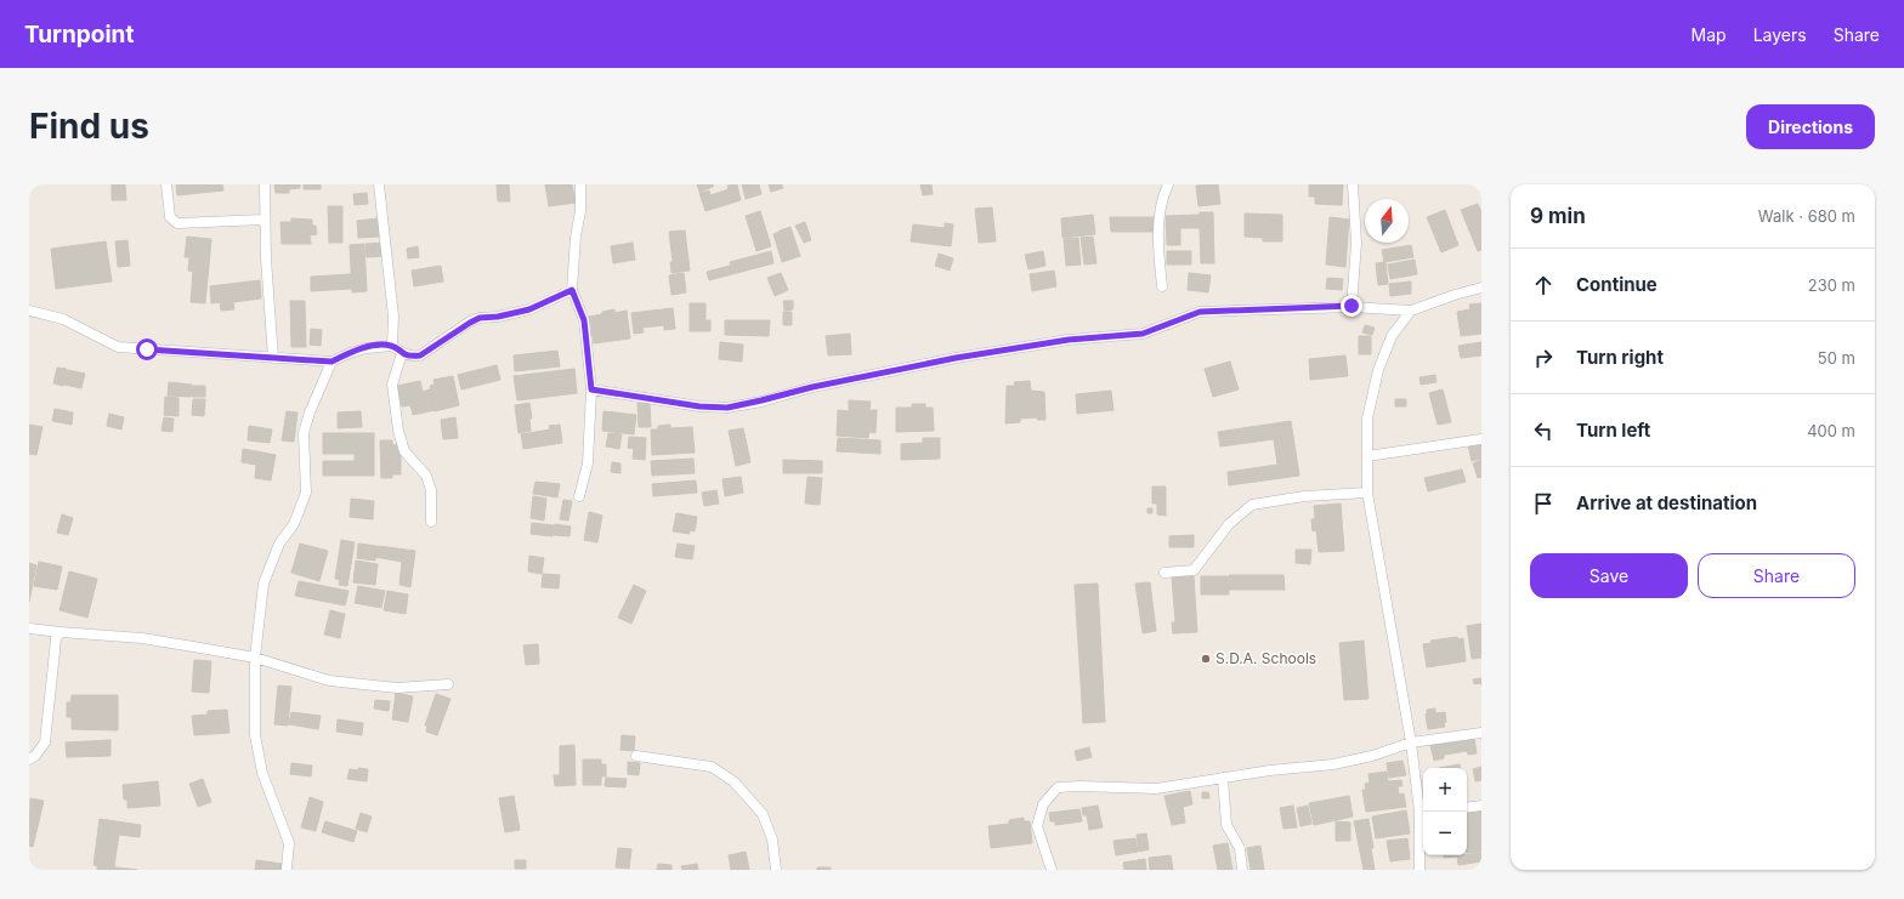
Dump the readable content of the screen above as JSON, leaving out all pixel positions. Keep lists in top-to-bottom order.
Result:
{
  "places": ["S.D.A. Schools"],
  "north": "top",
  "page": {
    "header": "Turnpoint",
    "nav": ["Map", "Layers", "Share"],
    "buttons": [
      "Directions",
      ["Save", "Share"]
    ],
    "title": "Find us",
    "heading": ["9 min", "Walk · 680 m"],
    "list": [
      ["Continue", "230 m"],
      ["Turn right", "50 m"],
      ["Turn left", "400 m"],
      "Arrive at destination"
    ],
    "map_buttons": ["+", "−"]
  }
}
